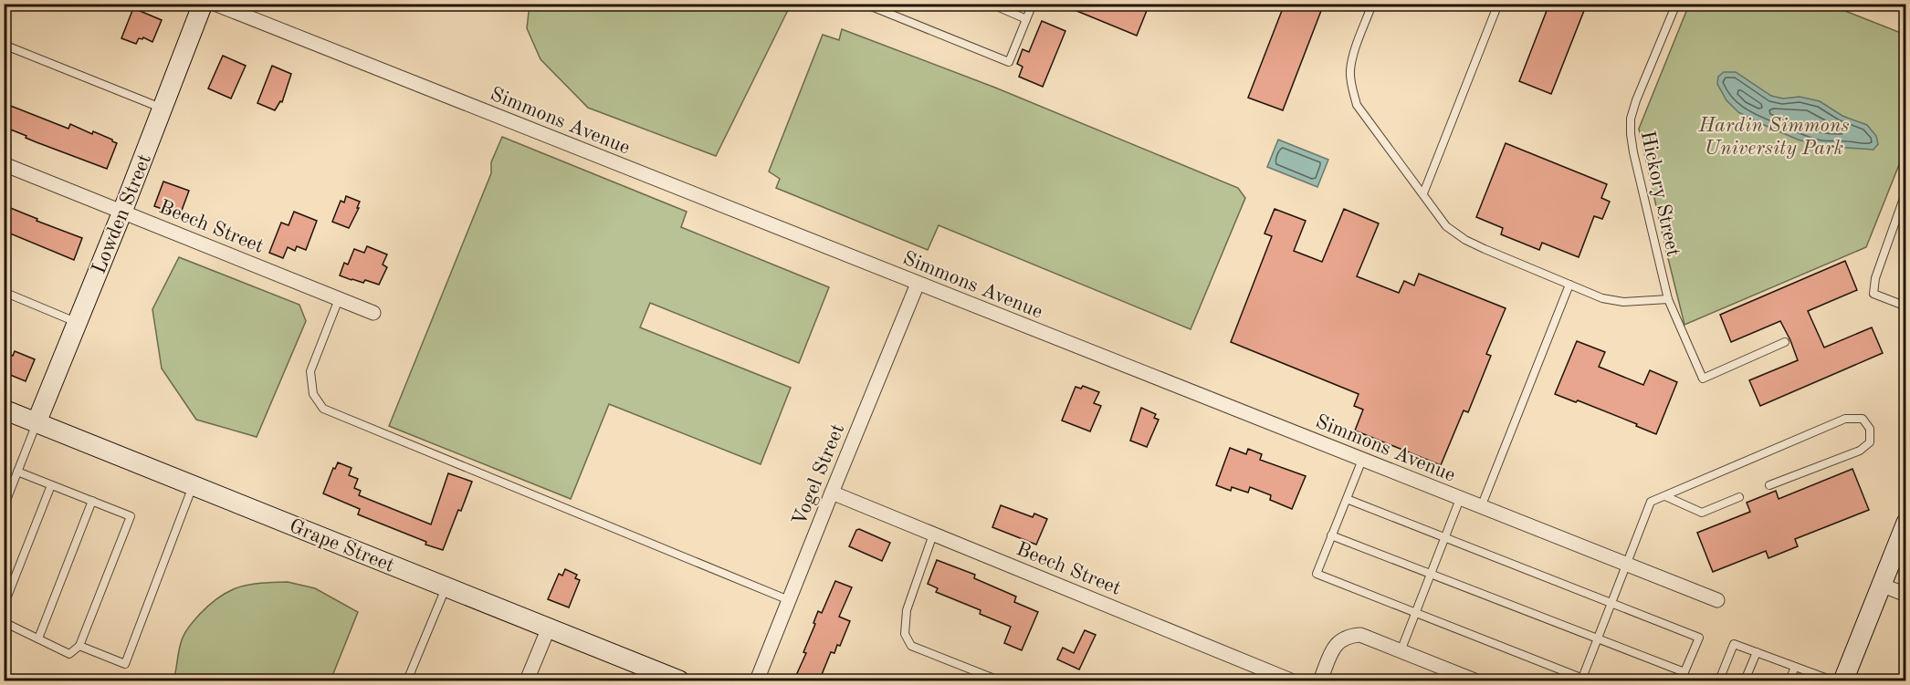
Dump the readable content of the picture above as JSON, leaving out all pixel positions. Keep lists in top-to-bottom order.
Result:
{
  "streets": {
    "street": [
      "Simmons Avenue",
      "Lowden Street",
      "Beech Street",
      "Vogel Street",
      "Grape Street"
    ],
    "lane": ["Hickory Street"]
  },
  "crossings": [
    ["Simmons Avenue", "Vogel Street"],
    ["Lowden Street", "Beech Street"],
    ["Lowden Street", "Grape Street"],
    ["Beech Street", "Vogel Street"]
  ],
  "parks": ["Hardin Simmons University Park"]
}
